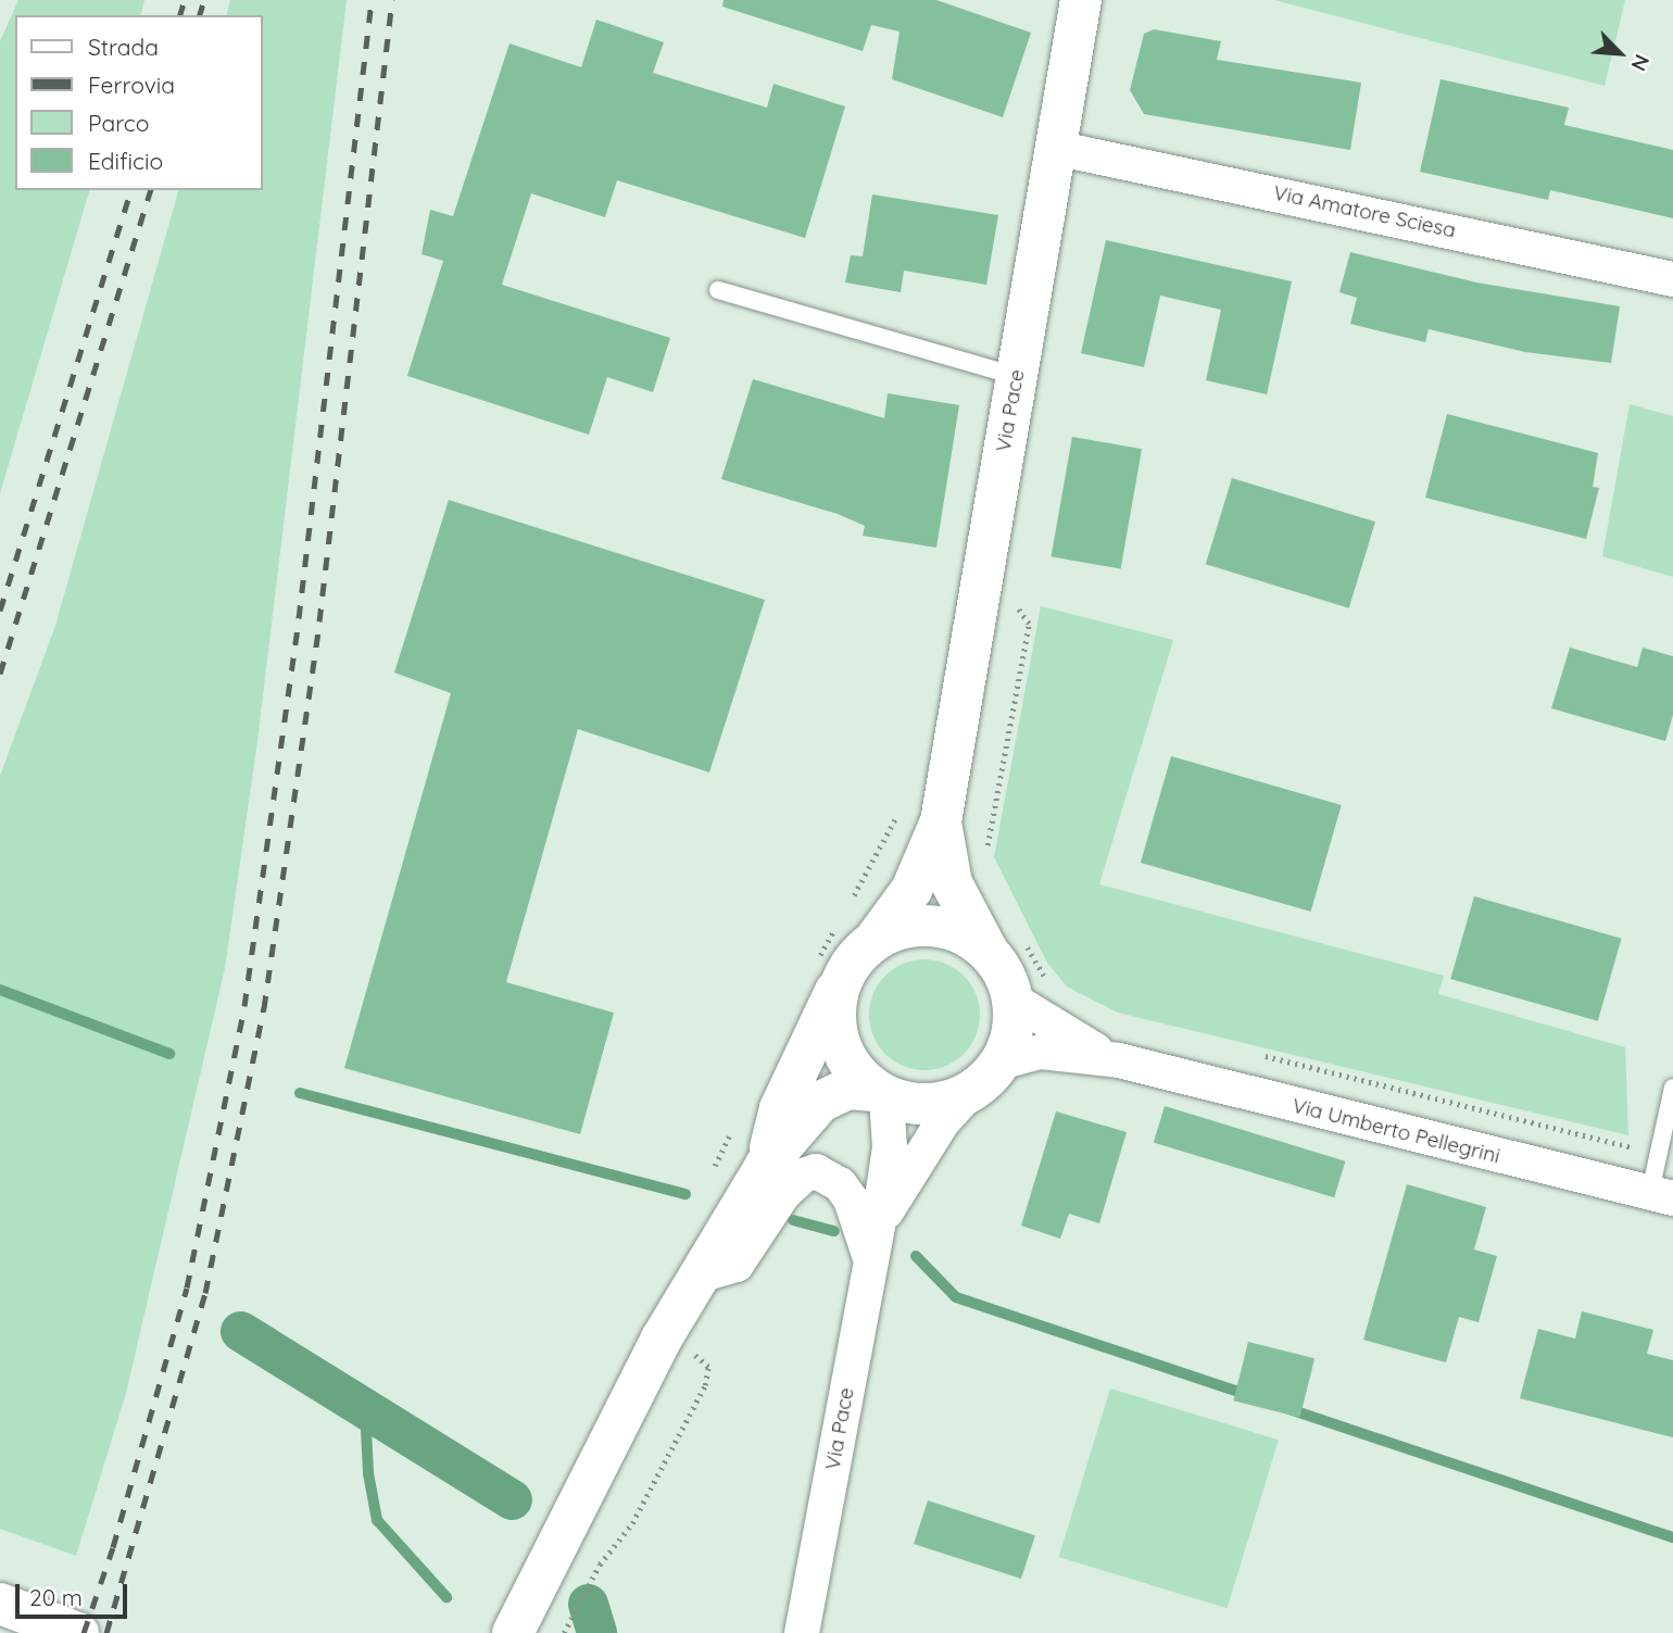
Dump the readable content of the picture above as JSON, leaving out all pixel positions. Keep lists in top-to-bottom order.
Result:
{
  "streets": {
    "main road": ["Via Pace"],
    "street": ["Via Amatore Sciesa", "Via Umberto Pellegrini"]
  },
  "crossings": [
    ["Via Amatore Sciesa", "Via Pace"]
  ],
  "legend": [
    "Strada",
    "Ferrovia",
    "Parco",
    "Edificio"
  ],
  "scale_bar": "20 m",
  "north": "bottom right"
}
